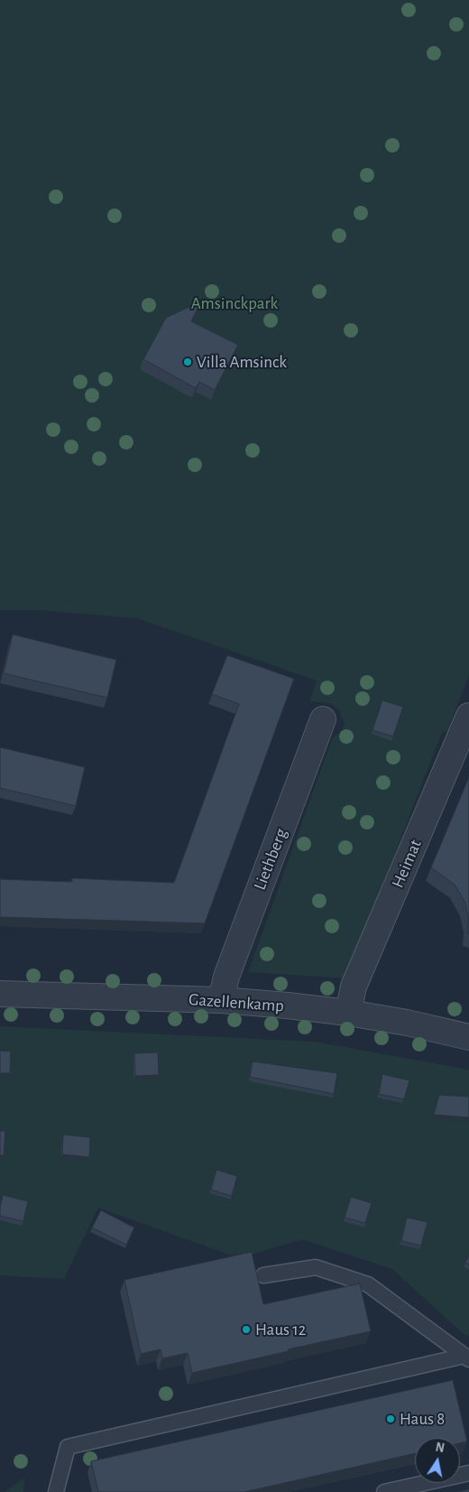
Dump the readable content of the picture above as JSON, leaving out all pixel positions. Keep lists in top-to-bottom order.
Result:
{
  "streets": {
    "street": ["Liethberg", "Heimat", "Gazellenkamp"]
  },
  "crossings": [
    ["Liethberg", "Gazellenkamp"],
    ["Heimat", "Gazellenkamp"]
  ],
  "parks": ["Amsinckpark"],
  "places": ["Villa Amsinck", "Haus 12", "Haus 8"],
  "north": "top"
}
